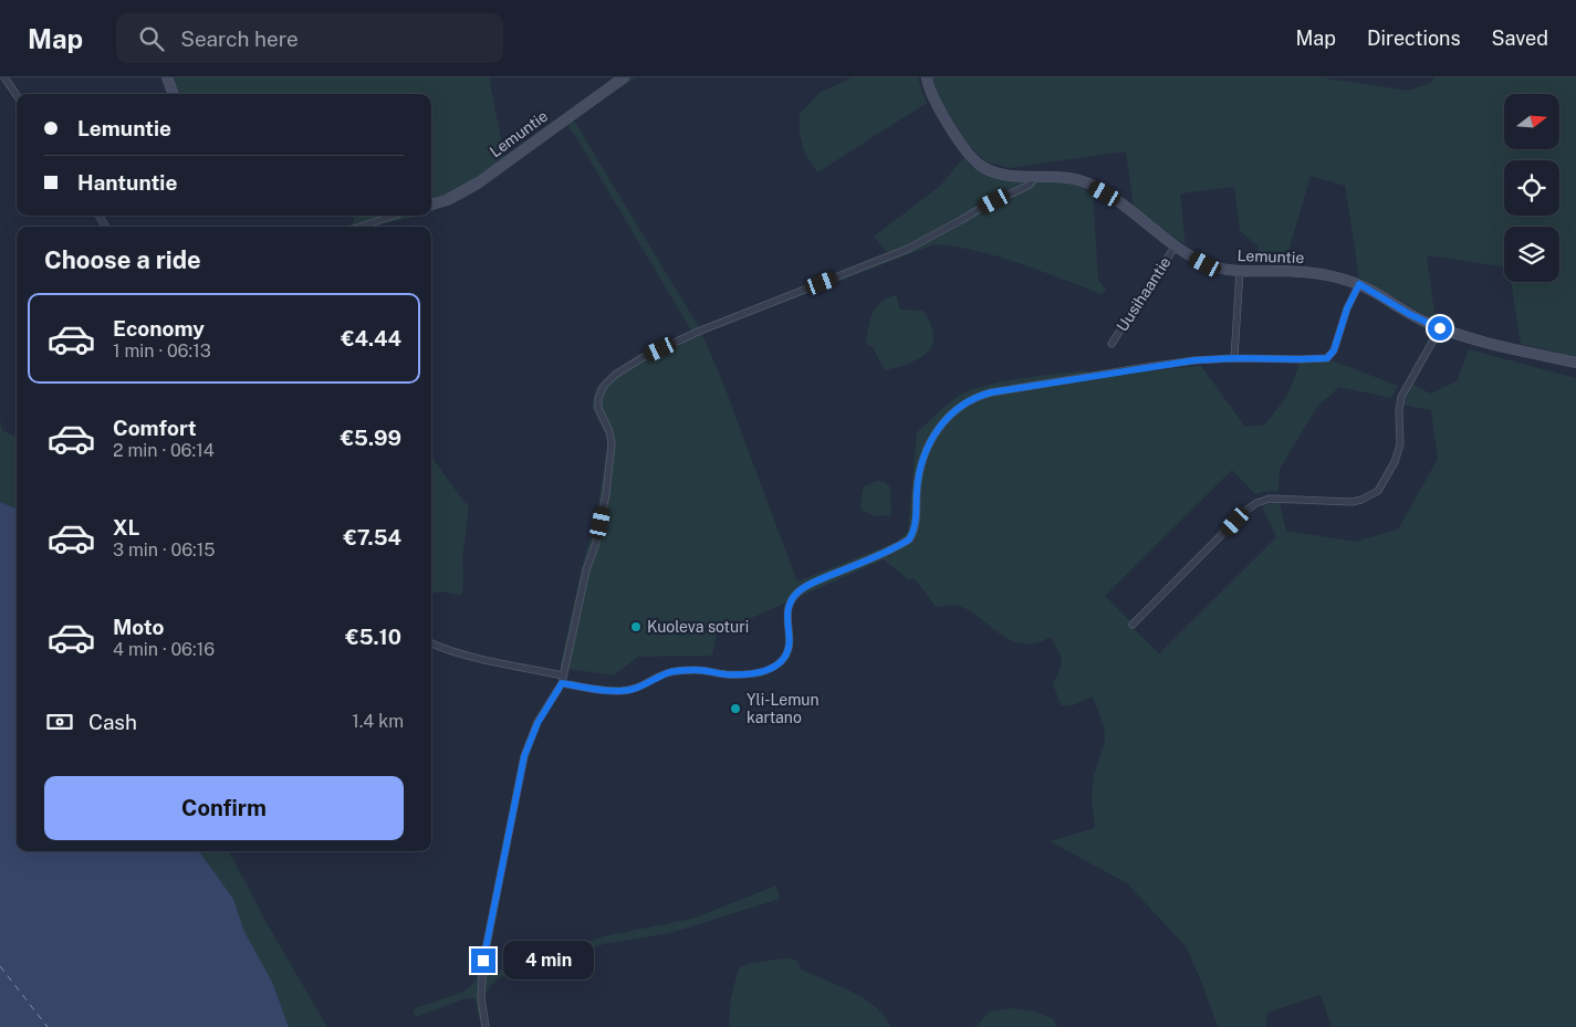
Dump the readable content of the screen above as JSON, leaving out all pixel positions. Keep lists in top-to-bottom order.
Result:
{
  "streets": {
    "street": ["Lemuntie", "Uusihaantie"]
  },
  "crossings": [
    ["Lemuntie", "Uusihaantie"]
  ],
  "places": ["Kuoleva soturi", "Yli-Lemun kartano"],
  "north": "right",
  "page": {
    "header": "Map",
    "search": "Search here",
    "nav": ["Map", "Directions", "Saved"],
    "banner": ["Lemuntie", "Hantuntie"],
    "heading": "Choose a ride",
    "list": [
      {
        "name": "Economy",
        "note": "1 min · 06:13",
        "value": "€4.44"
      },
      {
        "name": "Comfort",
        "note": "2 min · 06:14",
        "value": "€5.99"
      },
      {
        "name": "XL",
        "note": "3 min · 06:15",
        "value": "€7.54"
      },
      {
        "name": "Moto",
        "note": "4 min · 06:16",
        "value": "€5.10"
      }
    ],
    "pay": ["Cash", "1.4 km"],
    "buttons": "Confirm",
    "bubble": "4 min"
  }
}
